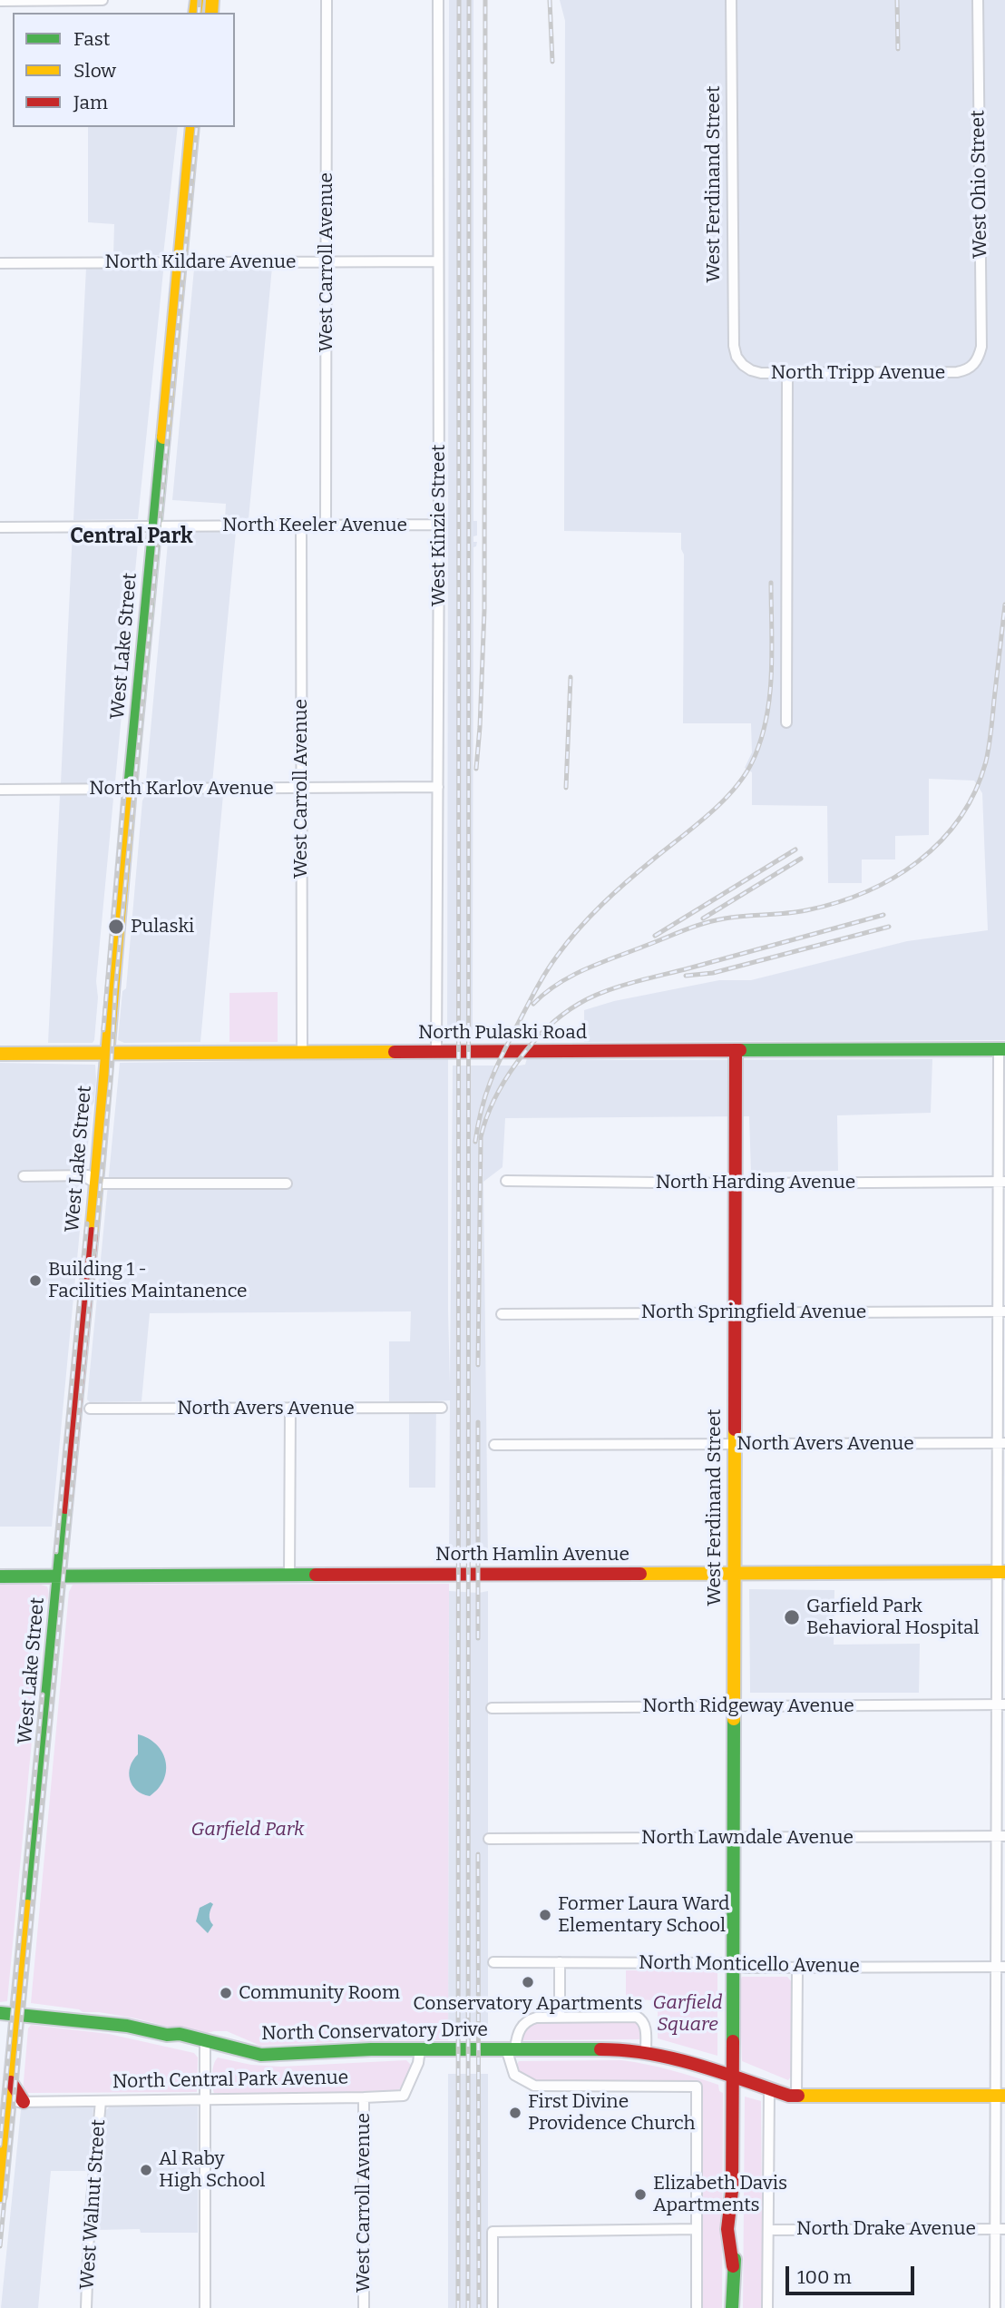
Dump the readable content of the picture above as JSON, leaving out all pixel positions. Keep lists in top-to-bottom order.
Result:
{
  "streets": {
    "main road": [
      "West Ferdinand Street",
      "West Lake Street",
      "North Pulaski Road",
      "North Hamlin Avenue",
      "North Conservatory Drive"
    ],
    "street": [
      "West Ohio Street",
      "North Kildare Avenue",
      "West Carroll Avenue",
      "North Tripp Avenue",
      "North Keeler Avenue",
      "West Kinzie Street",
      "North Karlov Avenue",
      "North Harding Avenue",
      "North Springfield Avenue",
      "North Avers Avenue",
      "North Ridgeway Avenue",
      "North Lawndale Avenue",
      "North Monticello Avenue",
      "North Central Park Avenue",
      "West Walnut Street",
      "North Drake Avenue"
    ]
  },
  "crossings": [
    ["West Ferdinand Street", "North Tripp Avenue"],
    ["West Ferdinand Street", "North Pulaski Road"],
    ["West Ferdinand Street", "North Harding Avenue"],
    ["West Ferdinand Street", "North Springfield Avenue"],
    ["West Ferdinand Street", "North Avers Avenue"],
    ["West Ferdinand Street", "North Hamlin Avenue"],
    ["West Ferdinand Street", "North Ridgeway Avenue"],
    ["West Ferdinand Street", "North Lawndale Avenue"],
    ["West Ferdinand Street", "North Monticello Avenue"],
    ["West Ferdinand Street", "North Conservatory Drive"],
    ["West Ohio Street", "North Tripp Avenue"],
    ["North Kildare Avenue", "West Carroll Avenue"],
    ["North Kildare Avenue", "West Kinzie Street"],
    ["North Kildare Avenue", "West Lake Street"],
    ["West Carroll Avenue", "North Keeler Avenue"],
    ["West Carroll Avenue", "North Karlov Avenue"],
    ["West Carroll Avenue", "North Pulaski Road"],
    ["West Carroll Avenue", "North Central Park Avenue"],
    ["North Keeler Avenue", "West Kinzie Street"],
    ["North Keeler Avenue", "West Lake Street"],
    ["West Kinzie Street", "North Karlov Avenue"],
    ["West Kinzie Street", "North Pulaski Road"],
    ["West Lake Street", "North Karlov Avenue"],
    ["West Lake Street", "North Pulaski Road"],
    ["West Lake Street", "North Avers Avenue"],
    ["West Lake Street", "North Hamlin Avenue"],
    ["West Lake Street", "North Conservatory Drive"],
    ["North Conservatory Drive", "North Central Park Avenue"],
    ["North Central Park Avenue", "West Walnut Street"]
  ],
  "districts": ["Central Park"],
  "parks": ["Garfield Park", "Garfield Square"],
  "places": [
    "Pulaski",
    "Building 1 - Facilities Maintanence",
    "Garfield Park Behavioral Hospital",
    "Former Laura Ward Elementary School",
    "Conservatory Apartments",
    "Community Room",
    "First Divine Providence Church",
    "Al Raby High School",
    "Elizabeth Davis Apartments"
  ],
  "legend": ["Fast", "Slow", "Jam"],
  "scale_bar": "100 m"
}
